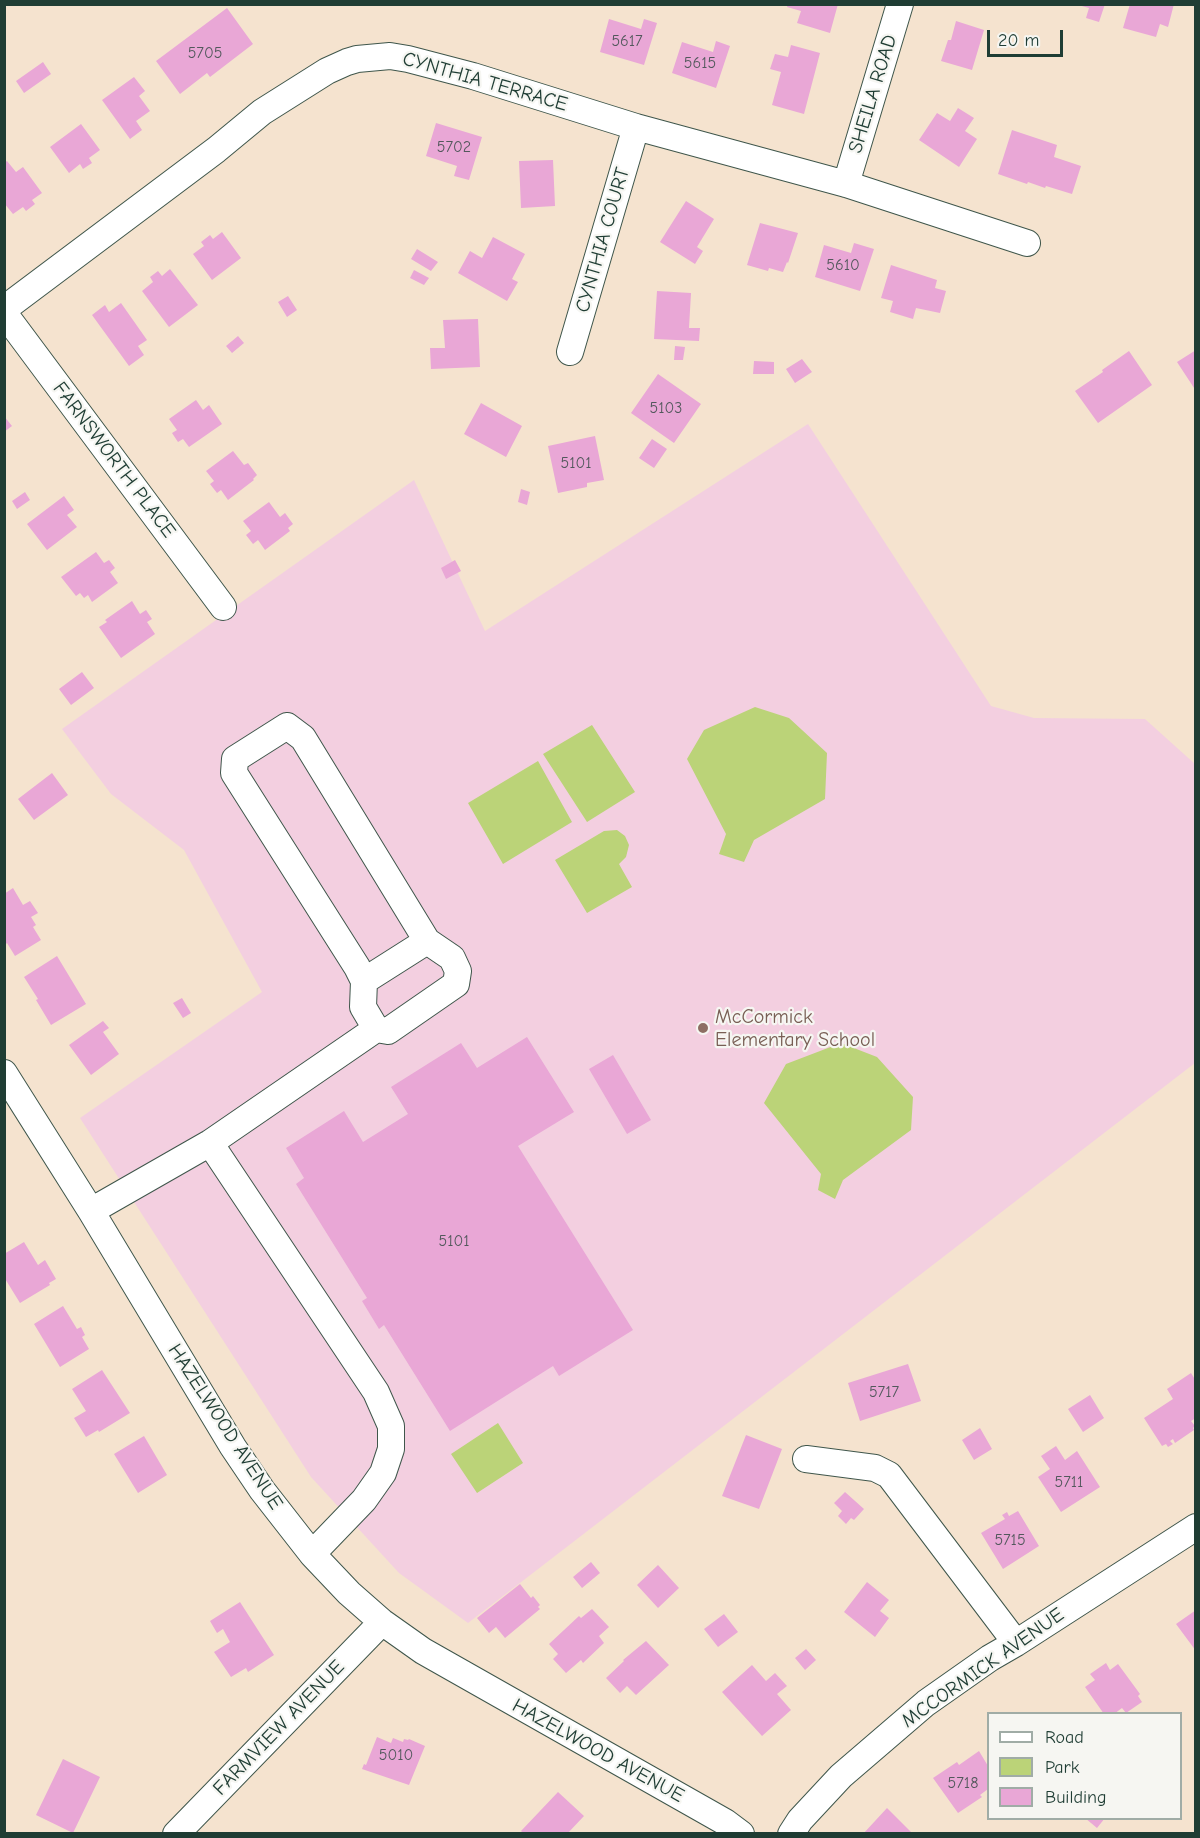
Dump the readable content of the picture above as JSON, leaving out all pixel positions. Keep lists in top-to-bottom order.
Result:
{
  "streets": {
    "street": [
      "CYNTHIA TERRACE",
      "SHEILA ROAD",
      "CYNTHIA COURT",
      "FARNSWORTH PLACE",
      "HAZELWOOD AVENUE",
      "MCCORMICK AVENUE",
      "FARMVIEW AVENUE"
    ]
  },
  "crossings": [
    ["CYNTHIA TERRACE", "SHEILA ROAD"],
    ["CYNTHIA TERRACE", "CYNTHIA COURT"],
    ["CYNTHIA TERRACE", "FARNSWORTH PLACE"],
    ["HAZELWOOD AVENUE", "FARMVIEW AVENUE"]
  ],
  "places": ["McCormick Elementary School"],
  "house_numbers": [
    "5617",
    "5705",
    "5615",
    "5702",
    "5610",
    "5103",
    "5101",
    "5101",
    "5717",
    "5711",
    "5715",
    "5010",
    "5718"
  ],
  "legend": ["Road", "Park", "Building"],
  "scale_bar": "20 m"
}
